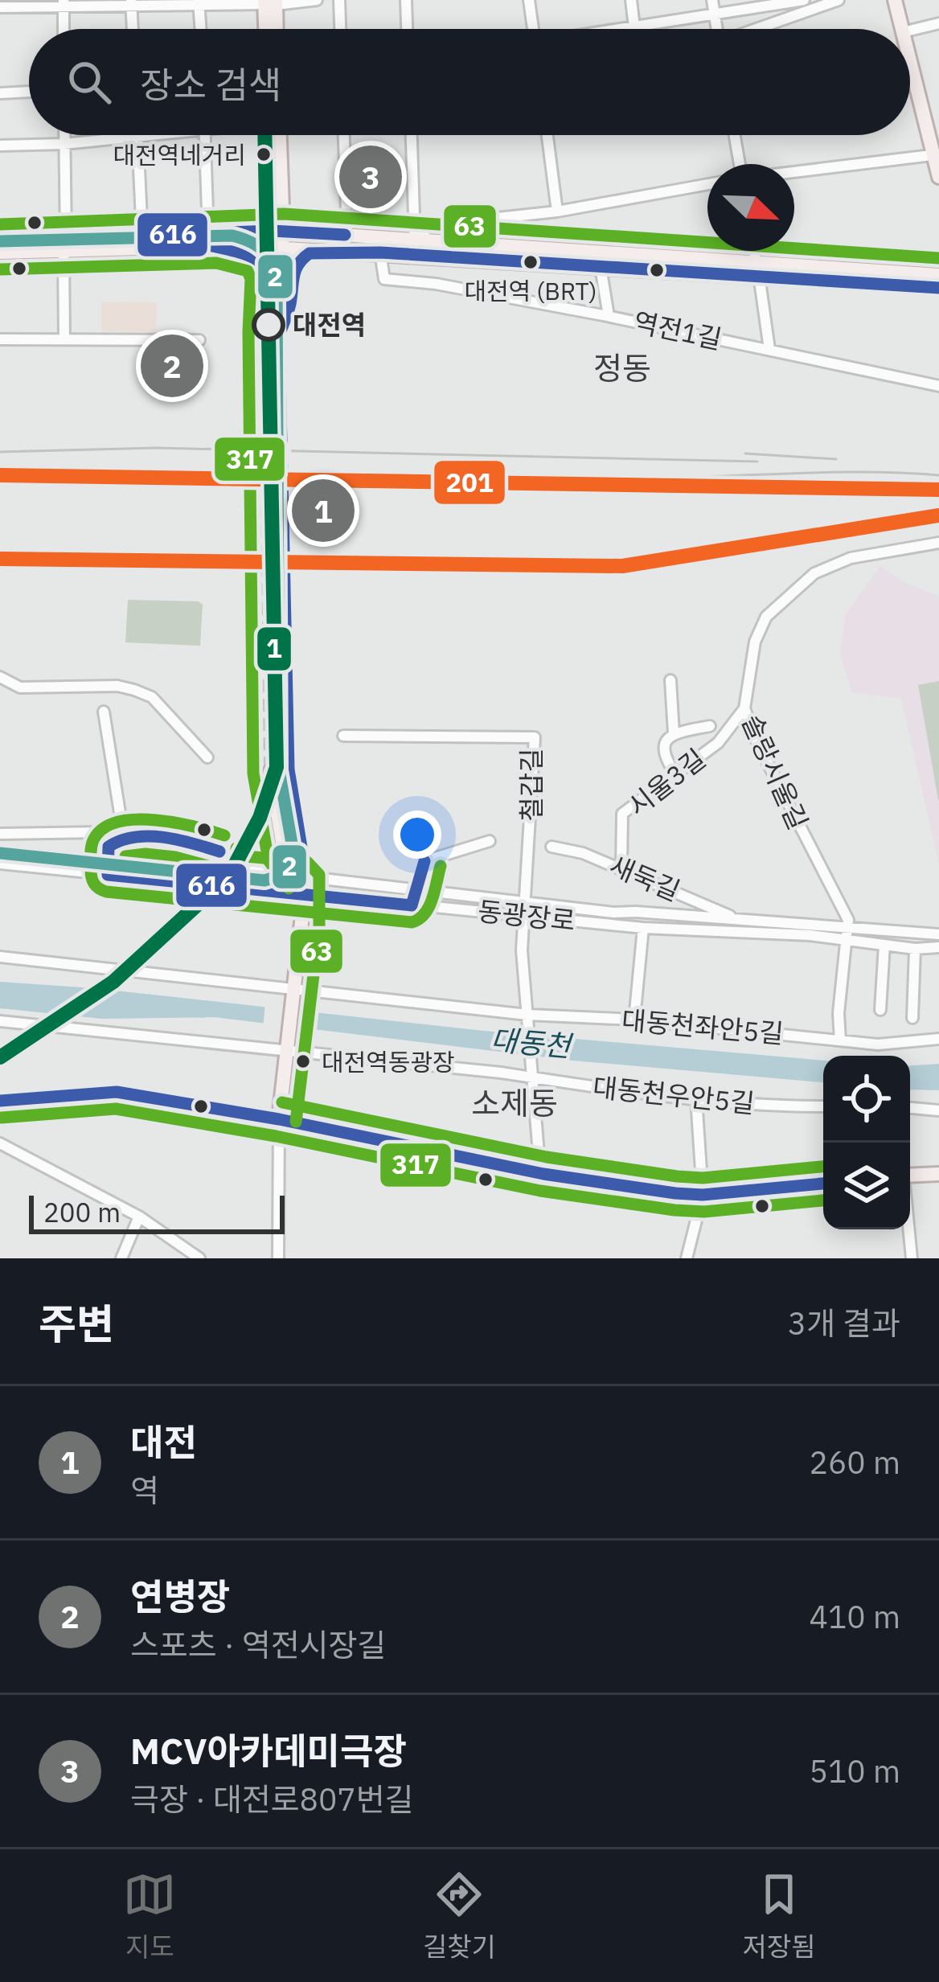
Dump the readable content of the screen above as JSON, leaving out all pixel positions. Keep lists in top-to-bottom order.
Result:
{
  "streets": {
    "street": [
      "역전1길",
      "솔랑시울길",
      "시울3길",
      "철갑길",
      "새둑길",
      "동광장로",
      "대동천좌안5길",
      "대동천우안5길"
    ]
  },
  "crossings": [
    ["솔랑시울길", "시울3길"],
    ["솔랑시울길", "동광장로"],
    ["시울3길", "새둑길"],
    ["철갑길", "동광장로"],
    ["철갑길", "대동천좌안5길"],
    ["철갑길", "대동천우안5길"],
    ["새둑길", "동광장로"]
  ],
  "districts": ["정동", "소제동"],
  "water": ["대동천"],
  "places": [
    "대전역네거리",
    "대전역 (BRT)",
    "대전역",
    "대전역동광장"
  ],
  "lines": [
    "transit line 1",
    "transit line 317",
    "transit line 63",
    "transit line 616",
    "transit line 2",
    "transit line 201"
  ],
  "scale_bar": "200 m",
  "north": "bottom right",
  "page": {
    "search": "장소 검색",
    "pins": ["3", "2", "1"],
    "scale": "200 m",
    "heading": ["주변", "3개 결과"],
    "list": [
      {
        "mark": "1",
        "name": "대전",
        "note": "역",
        "value": "260 m"
      },
      {
        "mark": "2",
        "name": "연병장",
        "note": "스포츠 · 역전시장길",
        "value": "410 m"
      },
      {
        "mark": "3",
        "name": "MCV아카데미극장",
        "note": "극장 · 대전로807번길",
        "value": "510 m"
      }
    ],
    "nav": ["지도", "길찾기", "저장됨"]
  }
}
